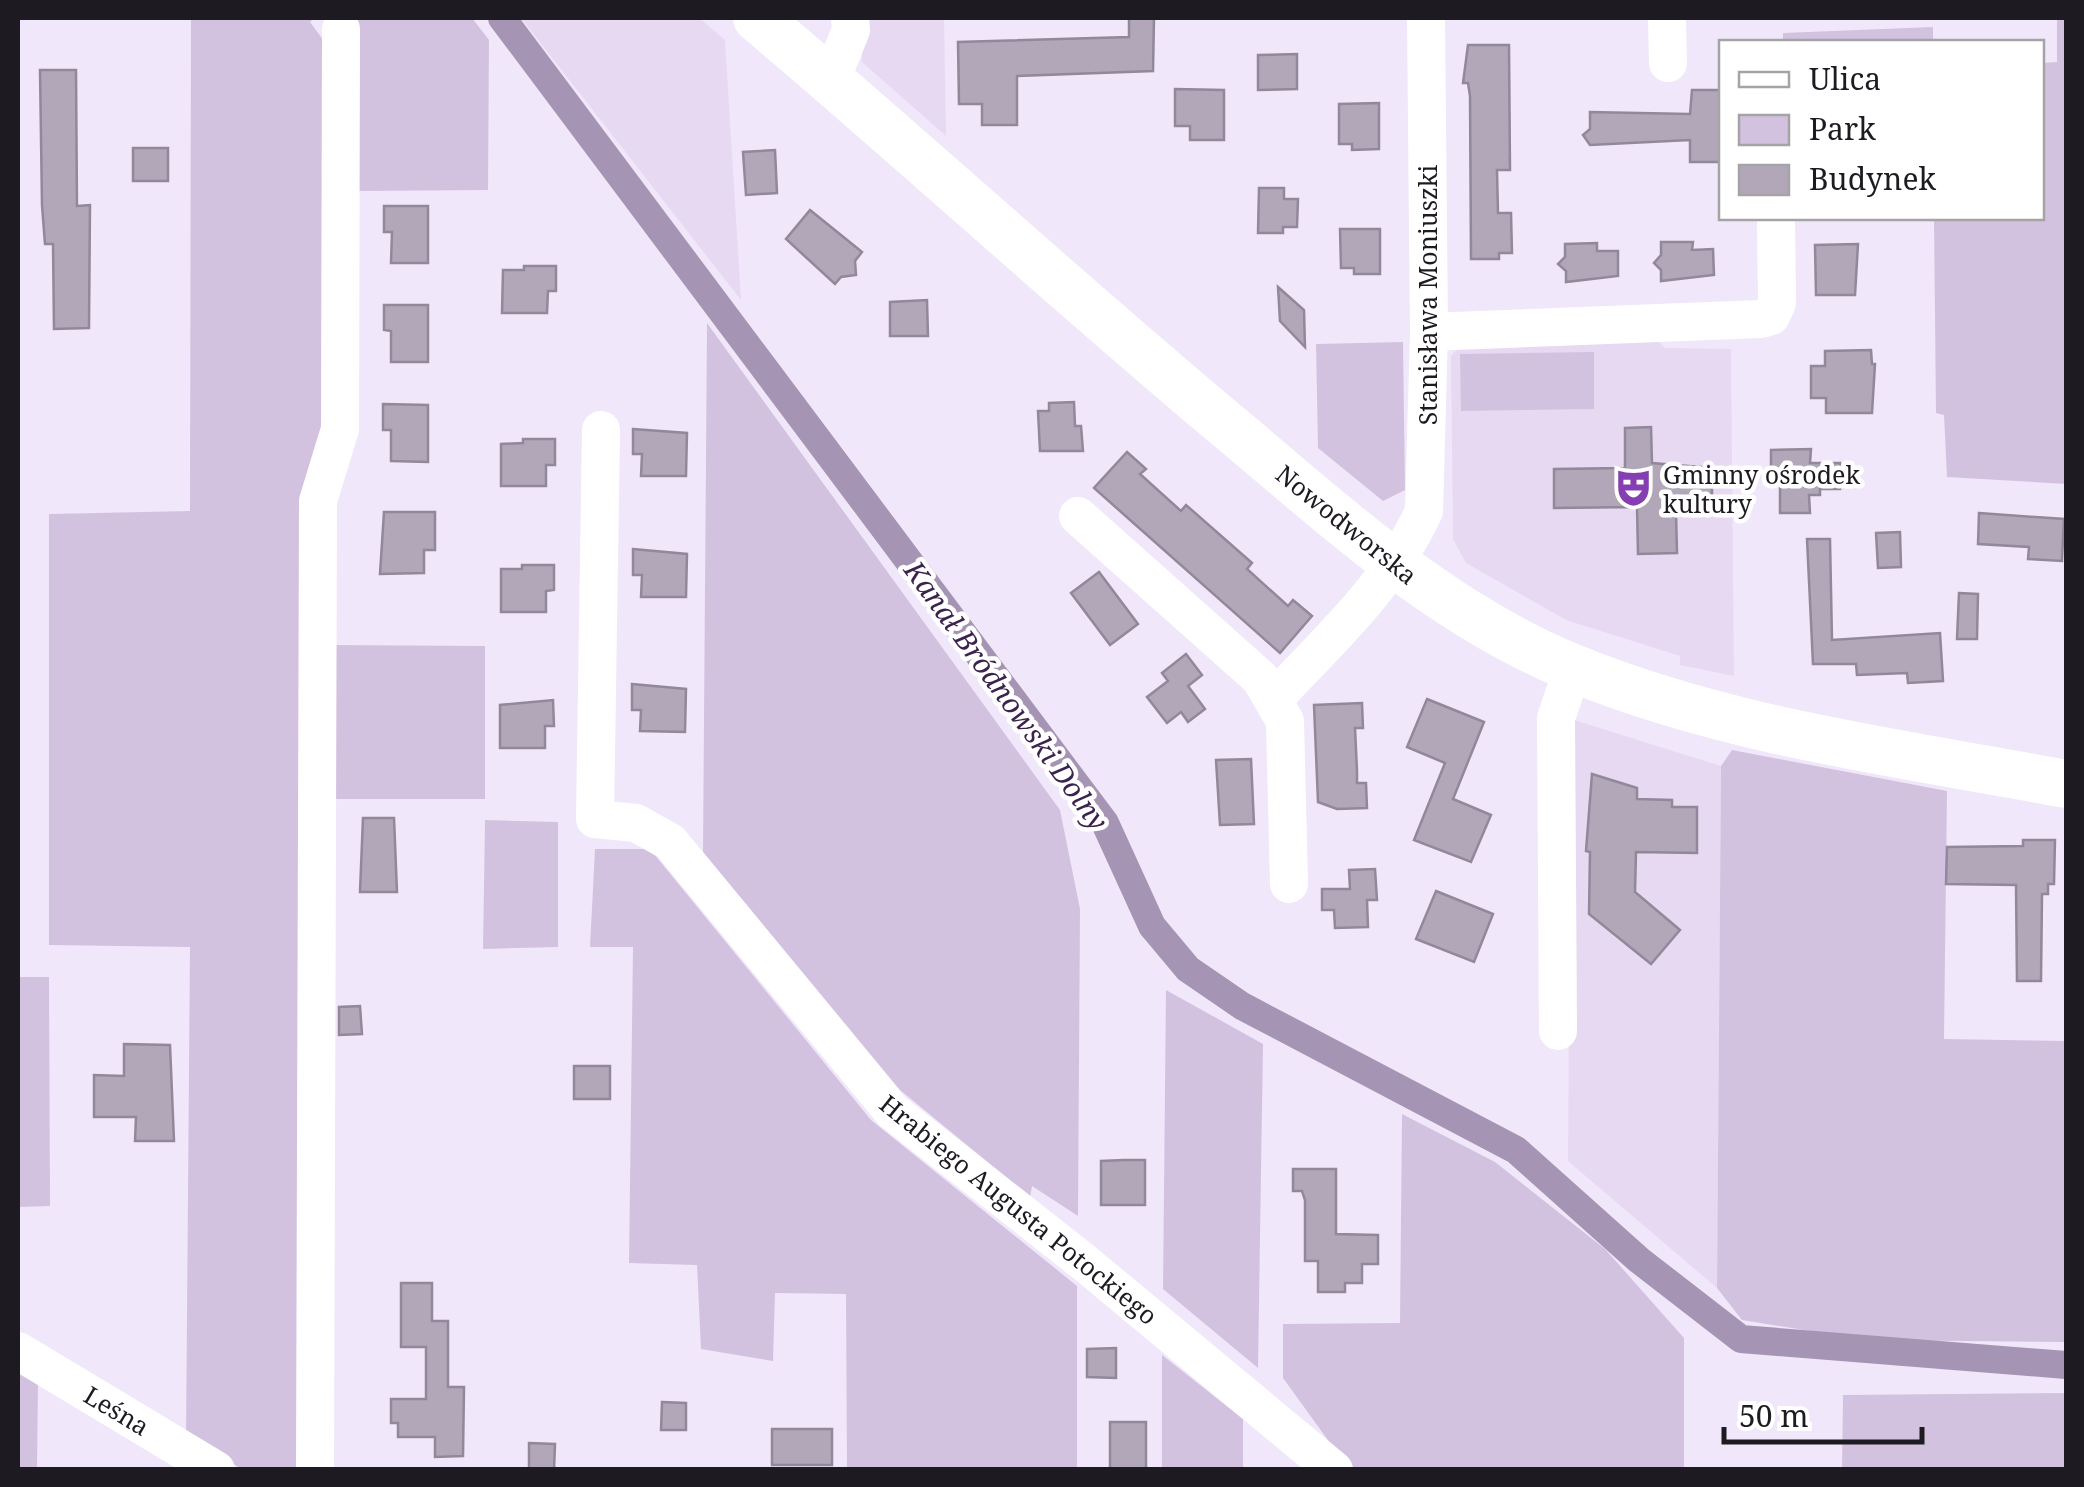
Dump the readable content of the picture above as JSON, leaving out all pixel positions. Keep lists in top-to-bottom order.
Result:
{
  "streets": {
    "main road": ["Nowodworska"],
    "street": ["Stanisława Moniuszki", "Hrabiego Augusta Potockiego", "Leśna"]
  },
  "crossings": [
    ["Stanisława Moniuszki", "Nowodworska"]
  ],
  "water": ["Kanał Bródnowski Dolny"],
  "places": {
    "theatre": ["Gminny ośrodek kultury"]
  },
  "legend": ["Ulica", "Park", "Budynek"],
  "scale_bar": "50 m"
}
